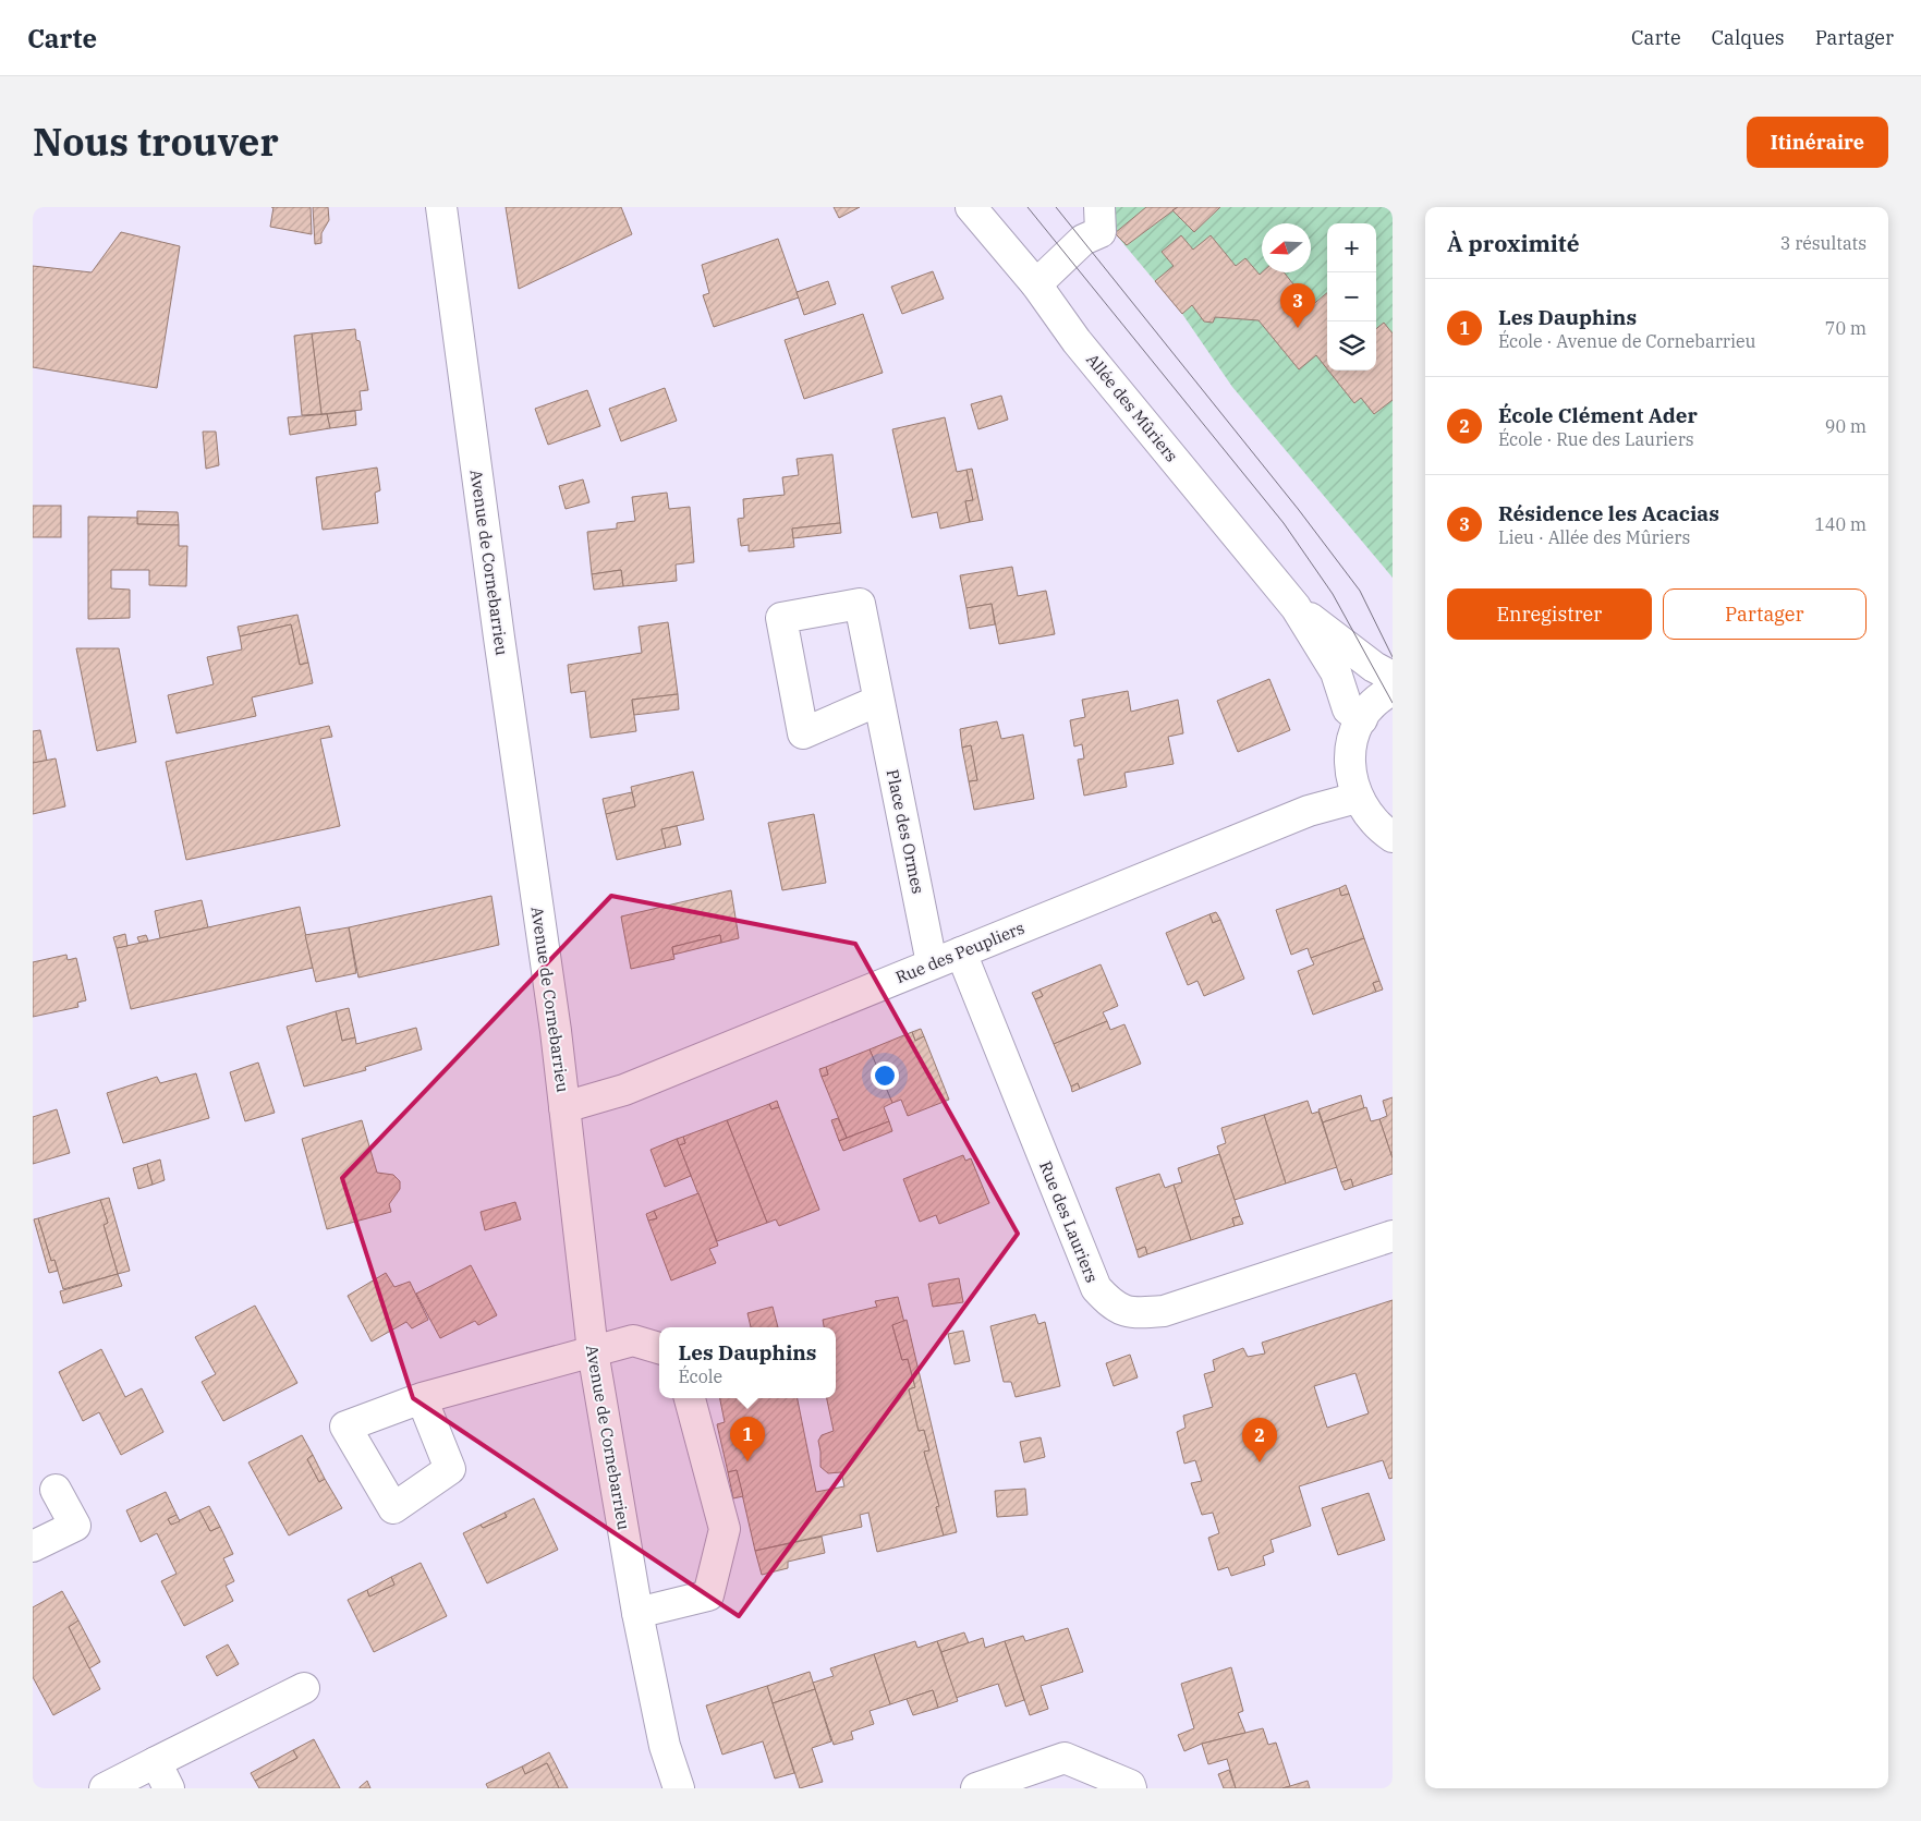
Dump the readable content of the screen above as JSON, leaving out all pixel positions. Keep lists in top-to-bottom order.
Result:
{
  "streets": {
    "street": [
      "Allée des Mûriers",
      "Avenue de Cornebarrieu",
      "Place des Ormes",
      "Rue des Peupliers",
      "Rue des Lauriers"
    ]
  },
  "crossings": [
    ["Avenue de Cornebarrieu", "Rue des Peupliers"],
    ["Place des Ormes", "Rue des Peupliers"],
    ["Rue des Peupliers", "Rue des Lauriers"]
  ],
  "north": "left",
  "page": {
    "header": "Carte",
    "nav": ["Carte", "Calques", "Partager"],
    "title": "Nous trouver",
    "buttons": [
      "Itinéraire",
      ["Enregistrer", "Partager"]
    ],
    "heading": ["À proximité", "3 résultats"],
    "map_buttons": ["+", "−"],
    "list": [
      {
        "mark": "1",
        "name": "Les Dauphins",
        "note": "École · Avenue de Cornebarrieu",
        "value": "70 m"
      },
      {
        "mark": "2",
        "name": "École Clément Ader",
        "note": "École · Rue des Lauriers",
        "value": "90 m"
      },
      {
        "mark": "3",
        "name": "Résidence les Acacias",
        "note": "Lieu · Allée des Mûriers",
        "value": "140 m"
      }
    ],
    "pins": ["3", "1", "2"],
    "popup": ["Les Dauphins", "École"]
  }
}
